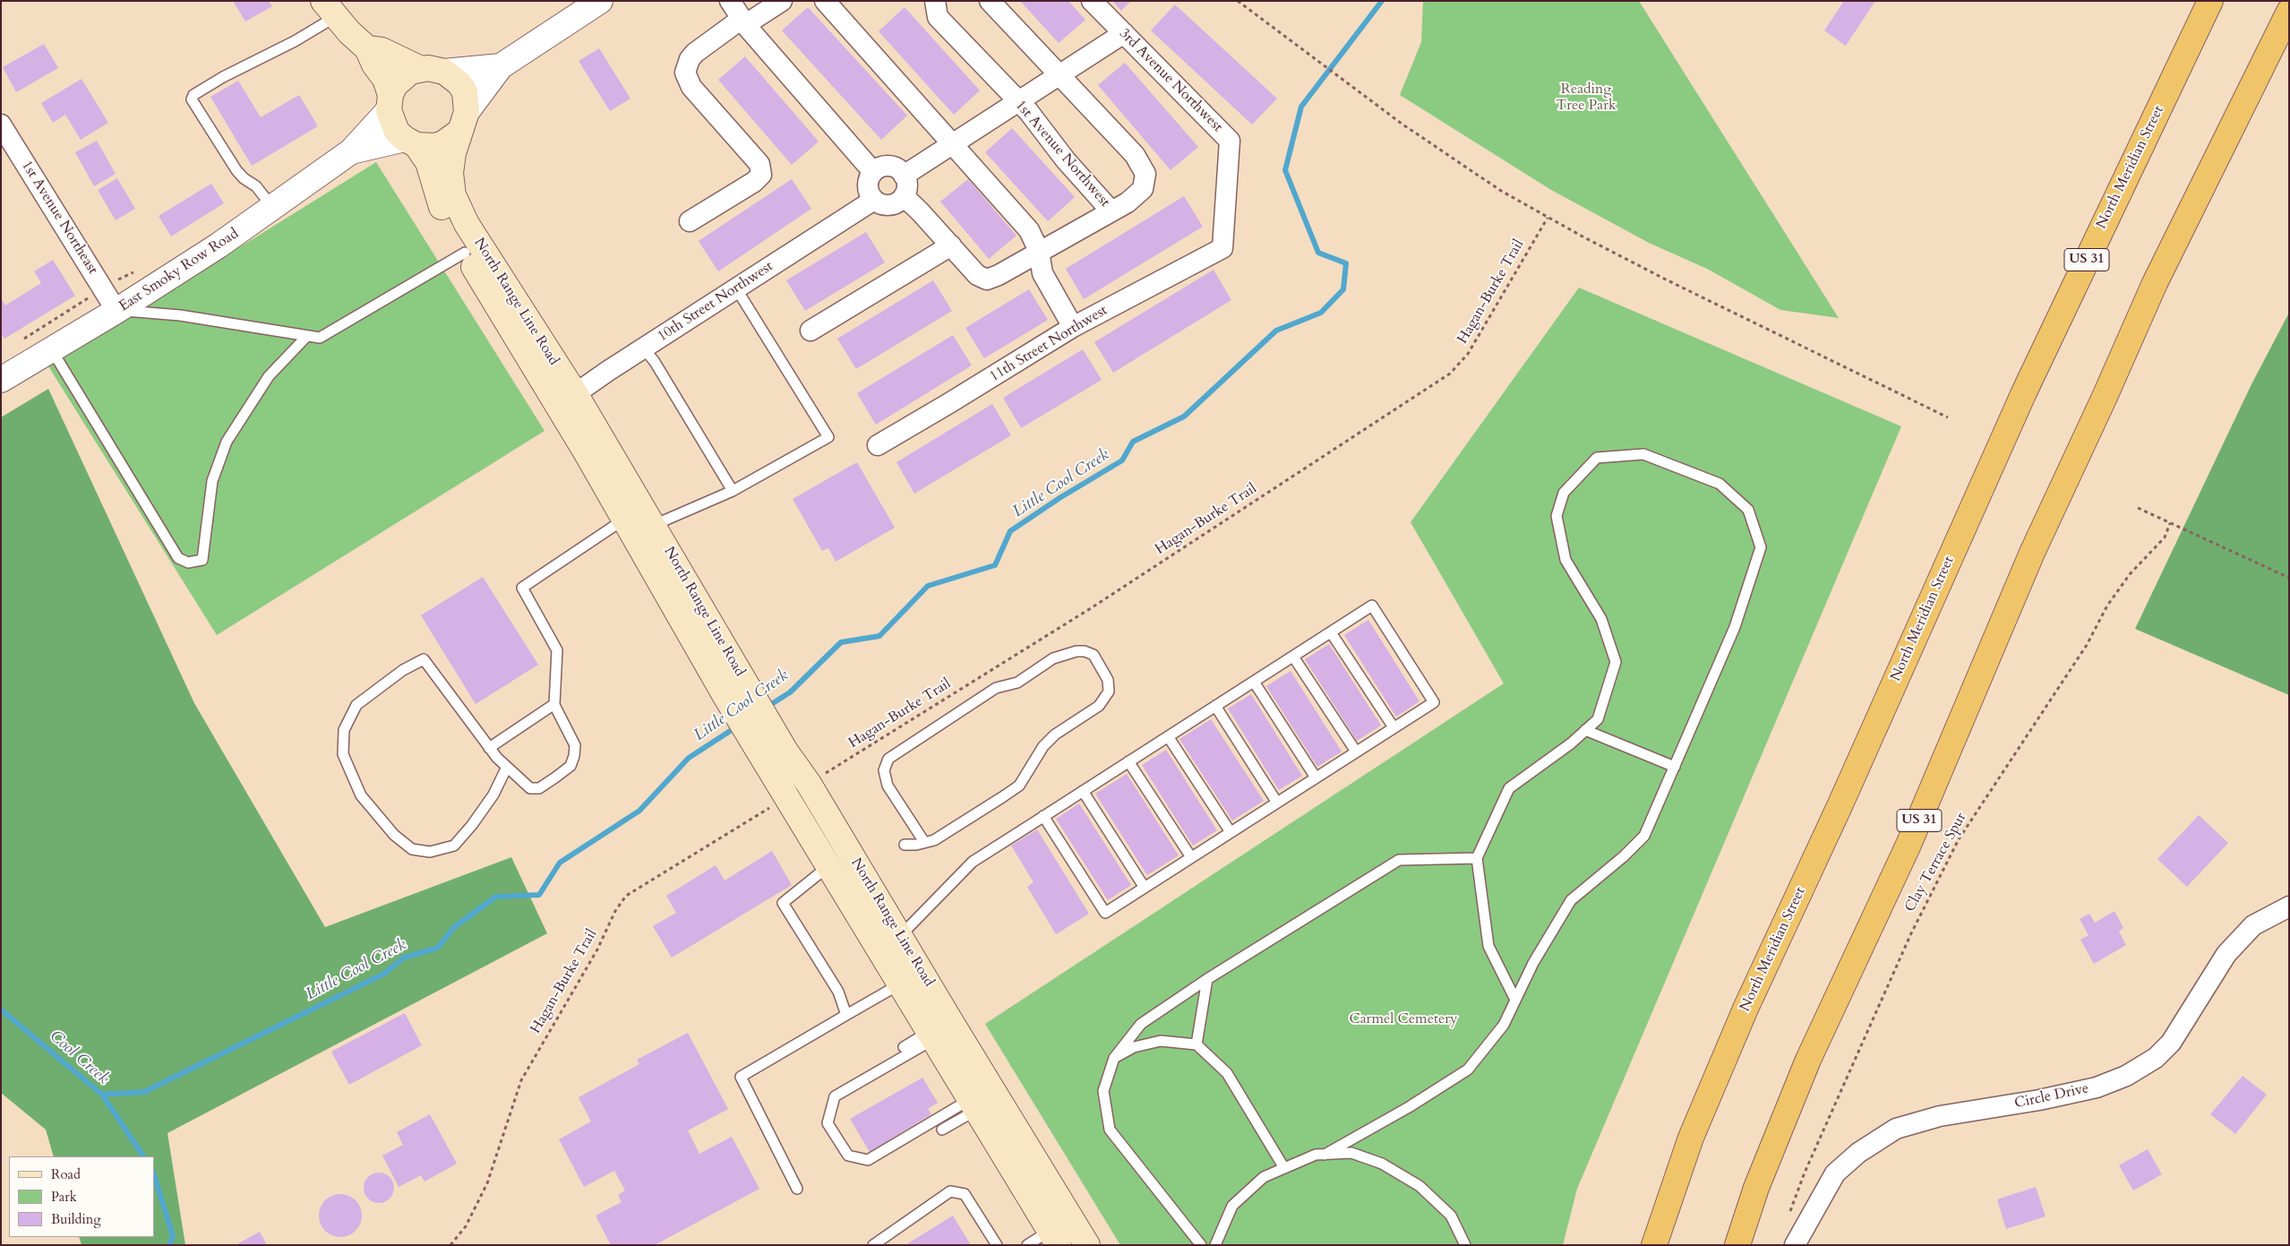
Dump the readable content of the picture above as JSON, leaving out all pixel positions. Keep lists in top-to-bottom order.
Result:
{
  "streets": {
    "highway": ["North Meridian Street", "US 31"],
    "main road": ["North Range Line Road"],
    "street": [
      "3rd Avenue Northwest",
      "1st Avenue Northwest",
      "1st Avenue Northeast",
      "East Smoky Row Road",
      "10th Street Northwest",
      "11th Street Northwest",
      "Circle Drive"
    ],
    "path": ["Hagan-Burke Trail", "Clay Terrace Spur"]
  },
  "crossings": [
    ["3rd Avenue Northwest", "11th Street Northwest"],
    ["1st Avenue Northwest", "10th Street Northwest"],
    ["1st Avenue Northeast", "East Smoky Row Road"],
    ["East Smoky Row Road", "North Range Line Road"],
    ["North Range Line Road", "10th Street Northwest"]
  ],
  "water": ["Little Cool Creek", "Cool Creek"],
  "parks": ["Reading Tree Park", "Carmel Cemetery"],
  "legend": ["Road", "Park", "Building"]
}
